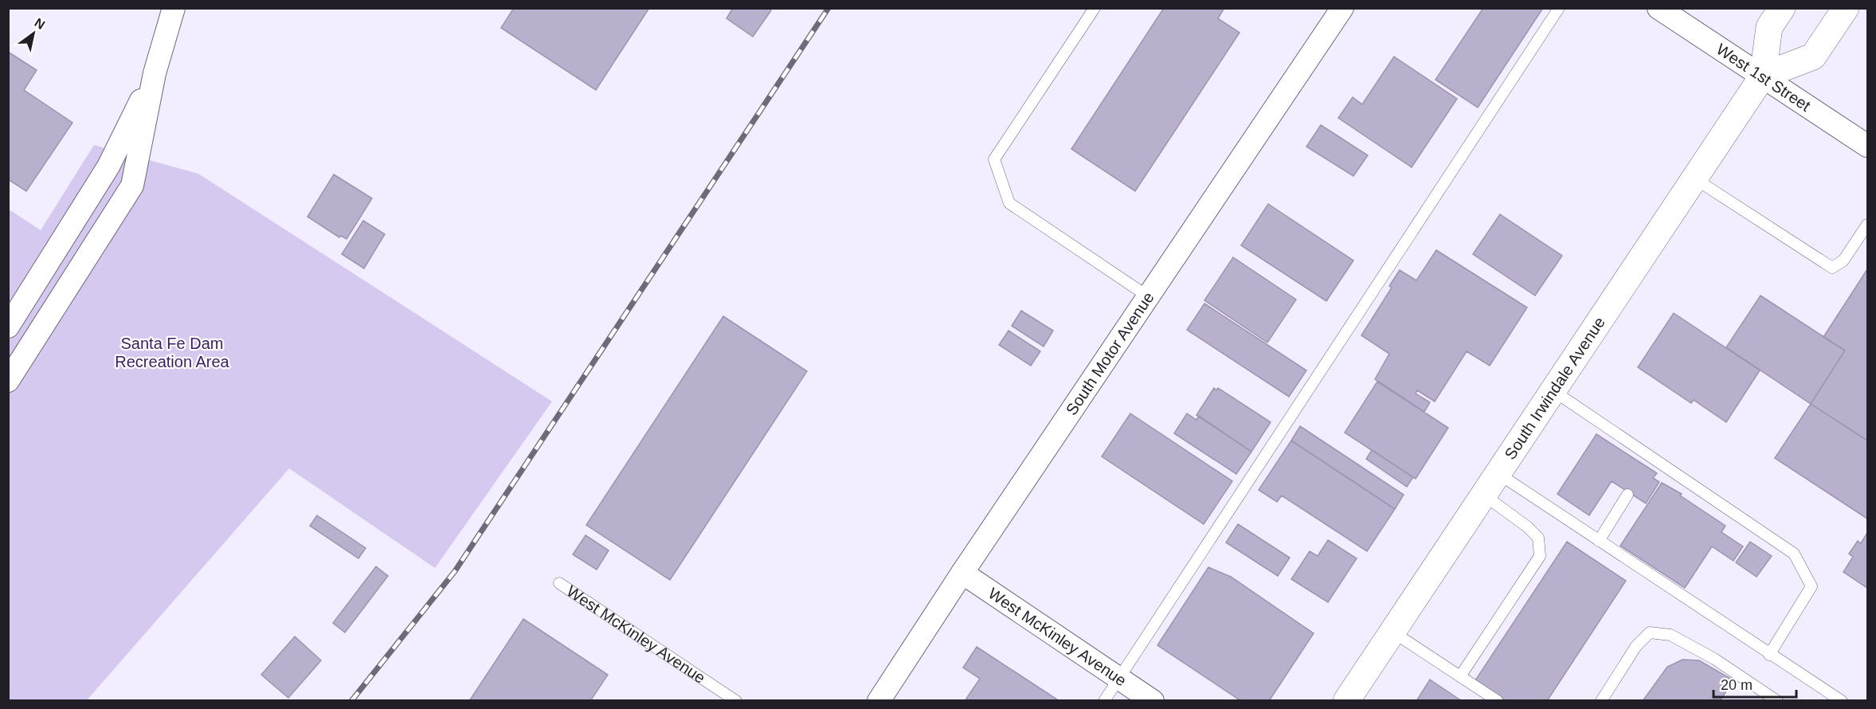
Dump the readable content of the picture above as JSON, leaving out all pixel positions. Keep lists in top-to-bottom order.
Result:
{
  "streets": {
    "main road": ["South Irwindale Avenue"],
    "street": ["West 1st Street", "South Motor Avenue", "West McKinley Avenue"]
  },
  "crossings": [
    ["West 1st Street", "South Irwindale Avenue"],
    ["South Motor Avenue", "West McKinley Avenue"]
  ],
  "parks": ["Santa Fe Dam Recreation Area"],
  "scale_bar": "20 m",
  "north": "top right"
}
